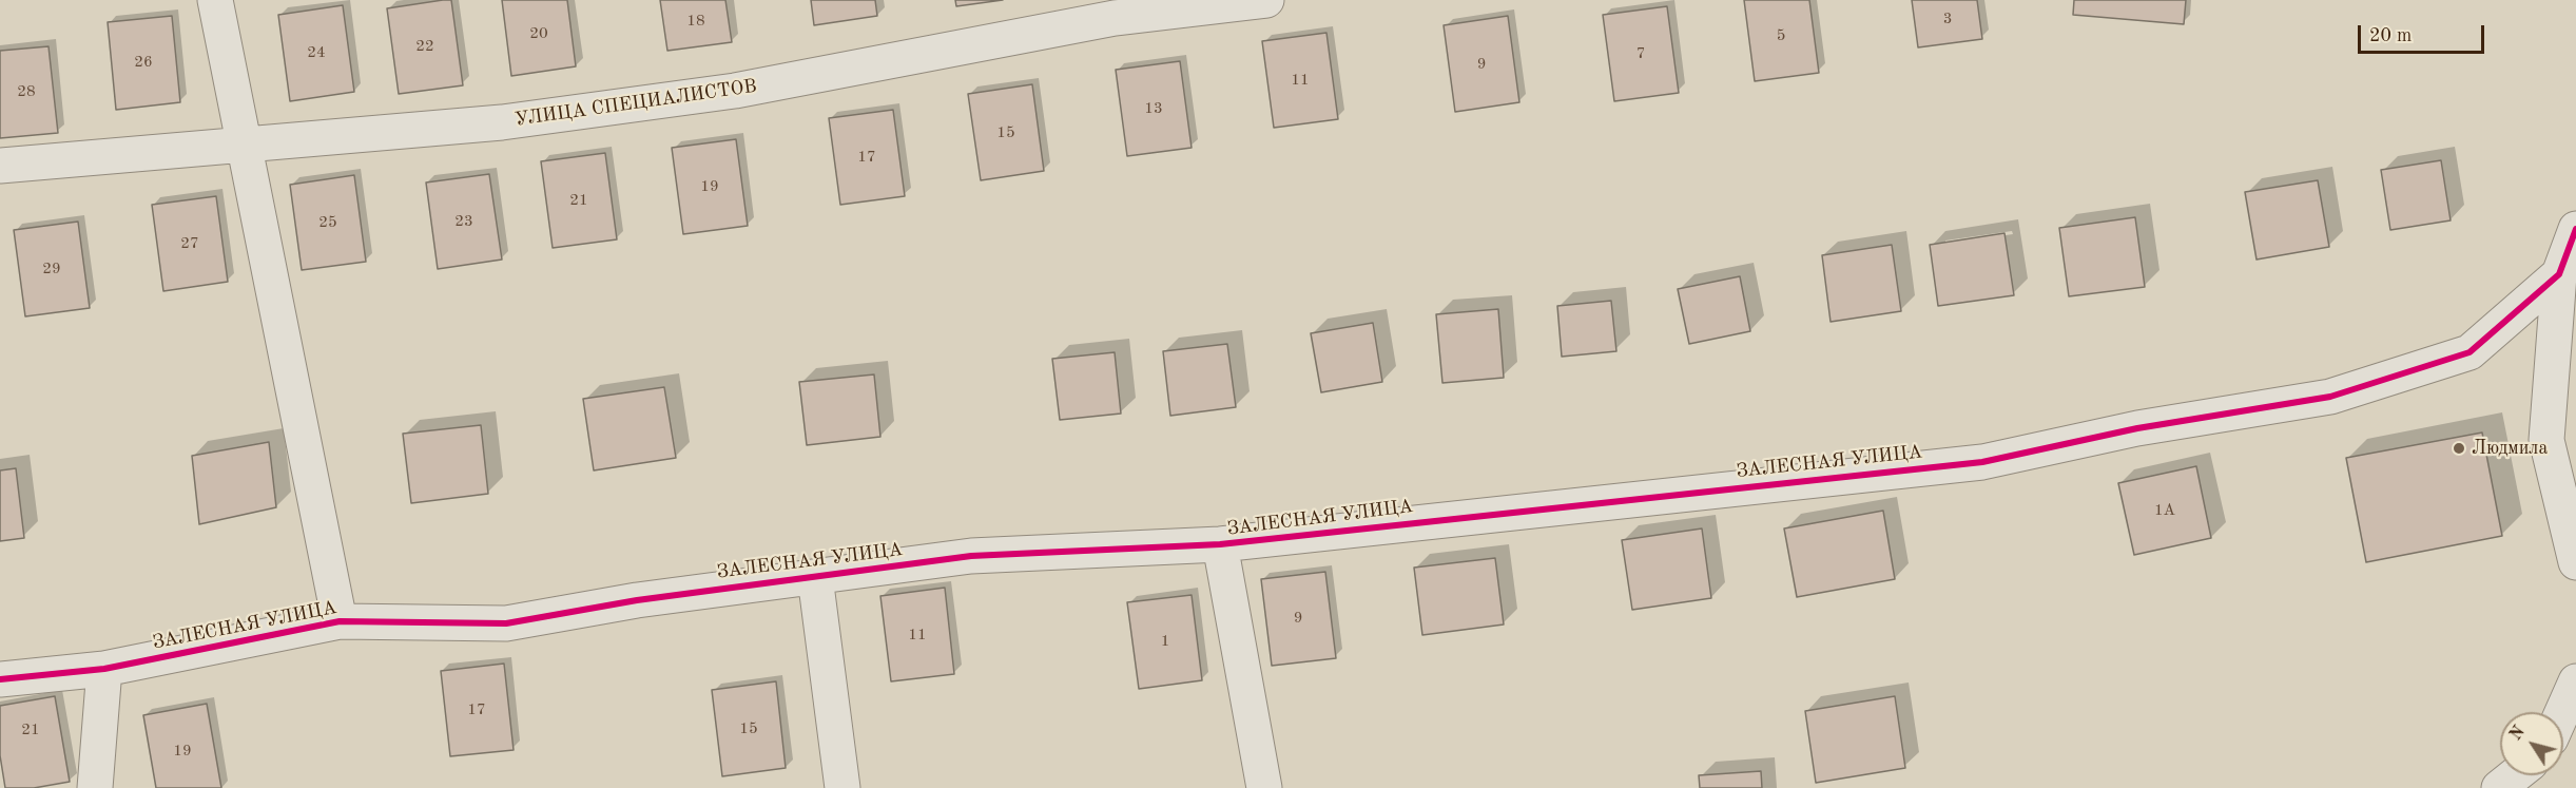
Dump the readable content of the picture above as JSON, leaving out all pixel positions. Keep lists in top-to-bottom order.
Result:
{
  "streets": {
    "street": ["УЛИЦА СПЕЦИАЛИСТОВ", "ЗАЛЕСНАЯ УЛИЦА"]
  },
  "places": ["Людмила"],
  "house_numbers": [
    "3",
    "18",
    "20",
    "5",
    "22",
    "24",
    "7",
    "26",
    "9",
    "11",
    "28",
    "13",
    "15",
    "17",
    "19",
    "21",
    "23",
    "25",
    "27",
    "29",
    "1А",
    "9",
    "11",
    "1",
    "17",
    "15",
    "21",
    "19"
  ],
  "scale_bar": "20 m",
  "north": "top left"
}
